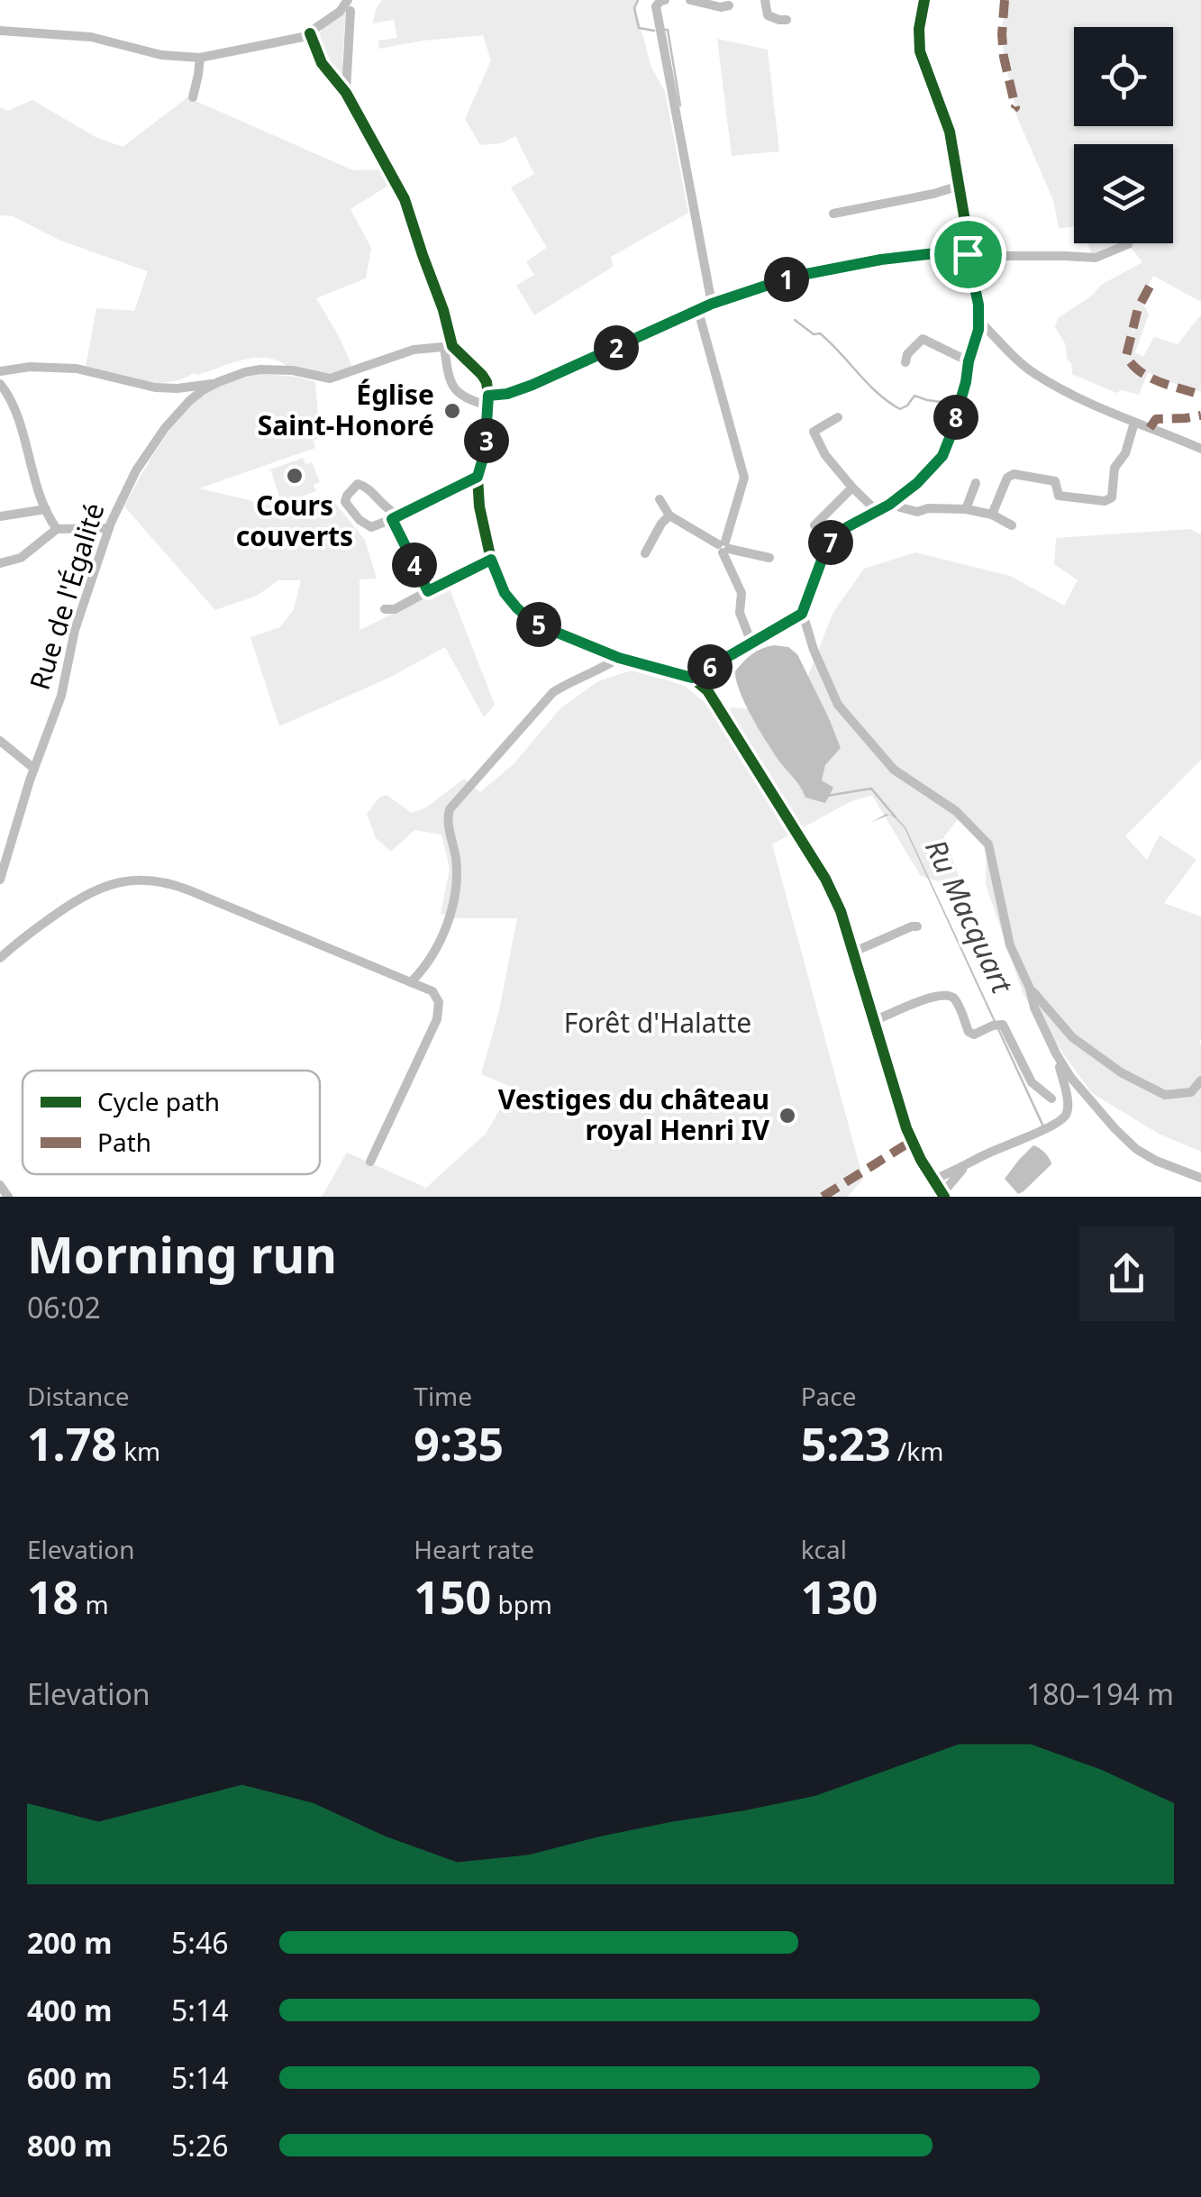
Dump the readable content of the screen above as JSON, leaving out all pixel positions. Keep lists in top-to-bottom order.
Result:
{
  "streets": {
    "street": ["Rue de l'Égalité"]
  },
  "water": ["Ru Macquart"],
  "parks": ["Forêt d'Halatte"],
  "places": ["Église Saint-Honoré", "Cours couverts", "Vestiges du château royal Henri IV"],
  "legend": ["Cycle path", "Path"],
  "page": {
    "pins": [
      "1",
      "2",
      "8",
      "3",
      "7",
      "4",
      "5",
      "6"
    ],
    "heading": ["Morning run", "06:02"],
    "stats": [
      ["Distance", "1.78 km"],
      ["Time", "9:35"],
      ["Pace", "5:23 /km"],
      ["Elevation", "18 m"],
      ["Heart rate", "150 bpm"],
      ["kcal", "130"]
    ],
    "chart": ["Elevation", "180–194 m"],
    "list": [
      {
        "name": "200 m",
        "note": "5:46"
      },
      {
        "name": "400 m",
        "note": "5:14"
      },
      {
        "name": "600 m",
        "note": "5:14"
      },
      {
        "name": "800 m",
        "note": "5:26"
      }
    ]
  }
}
